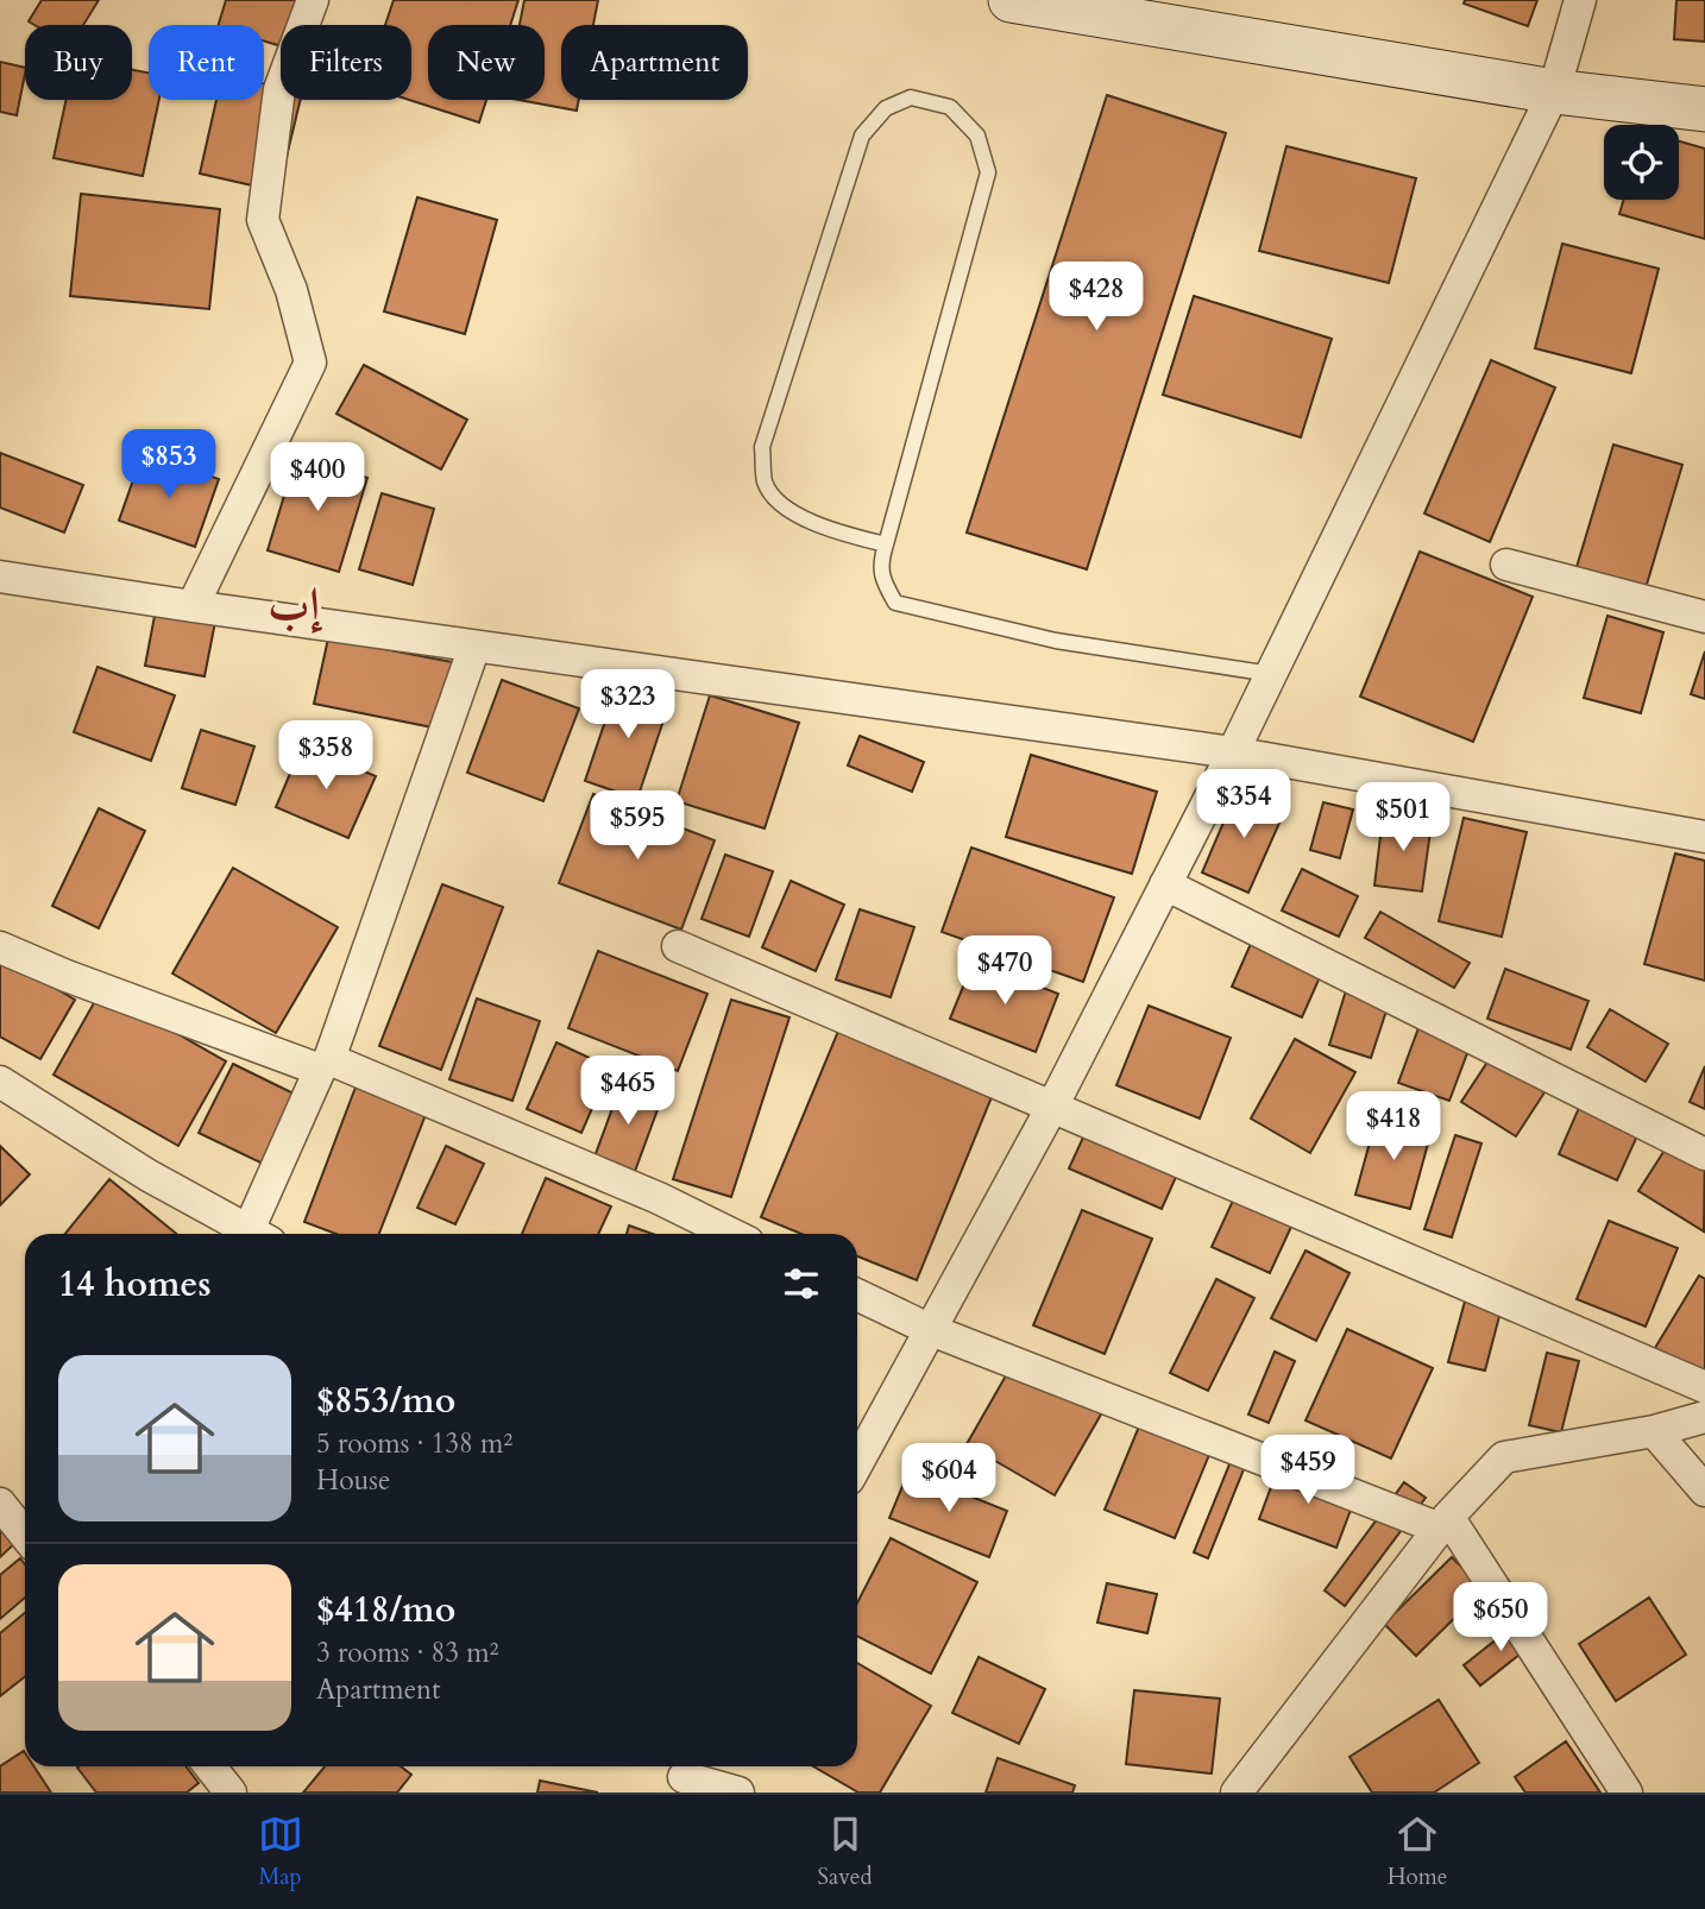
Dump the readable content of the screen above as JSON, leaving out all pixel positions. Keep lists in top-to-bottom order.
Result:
{
  "districts": ["إب"],
  "page": {
    "chip": [
      "Buy",
      "Rent",
      "Filters",
      "New",
      "Apartment"
    ],
    "price": [
      "$428",
      "$853",
      "$400",
      "$323",
      "$358",
      "$354",
      "$501",
      "$595",
      "$470",
      "$465",
      "$418",
      "$459",
      "$604",
      "$650"
    ],
    "heading": "14 homes",
    "list": [
      {
        "name": "$853/mo",
        "note": "5 rooms · 138 m² · House"
      },
      {
        "name": "$418/mo",
        "note": "3 rooms · 83 m² · Apartment"
      }
    ],
    "tabs": ["Map", "Saved", "Home"]
  }
}
